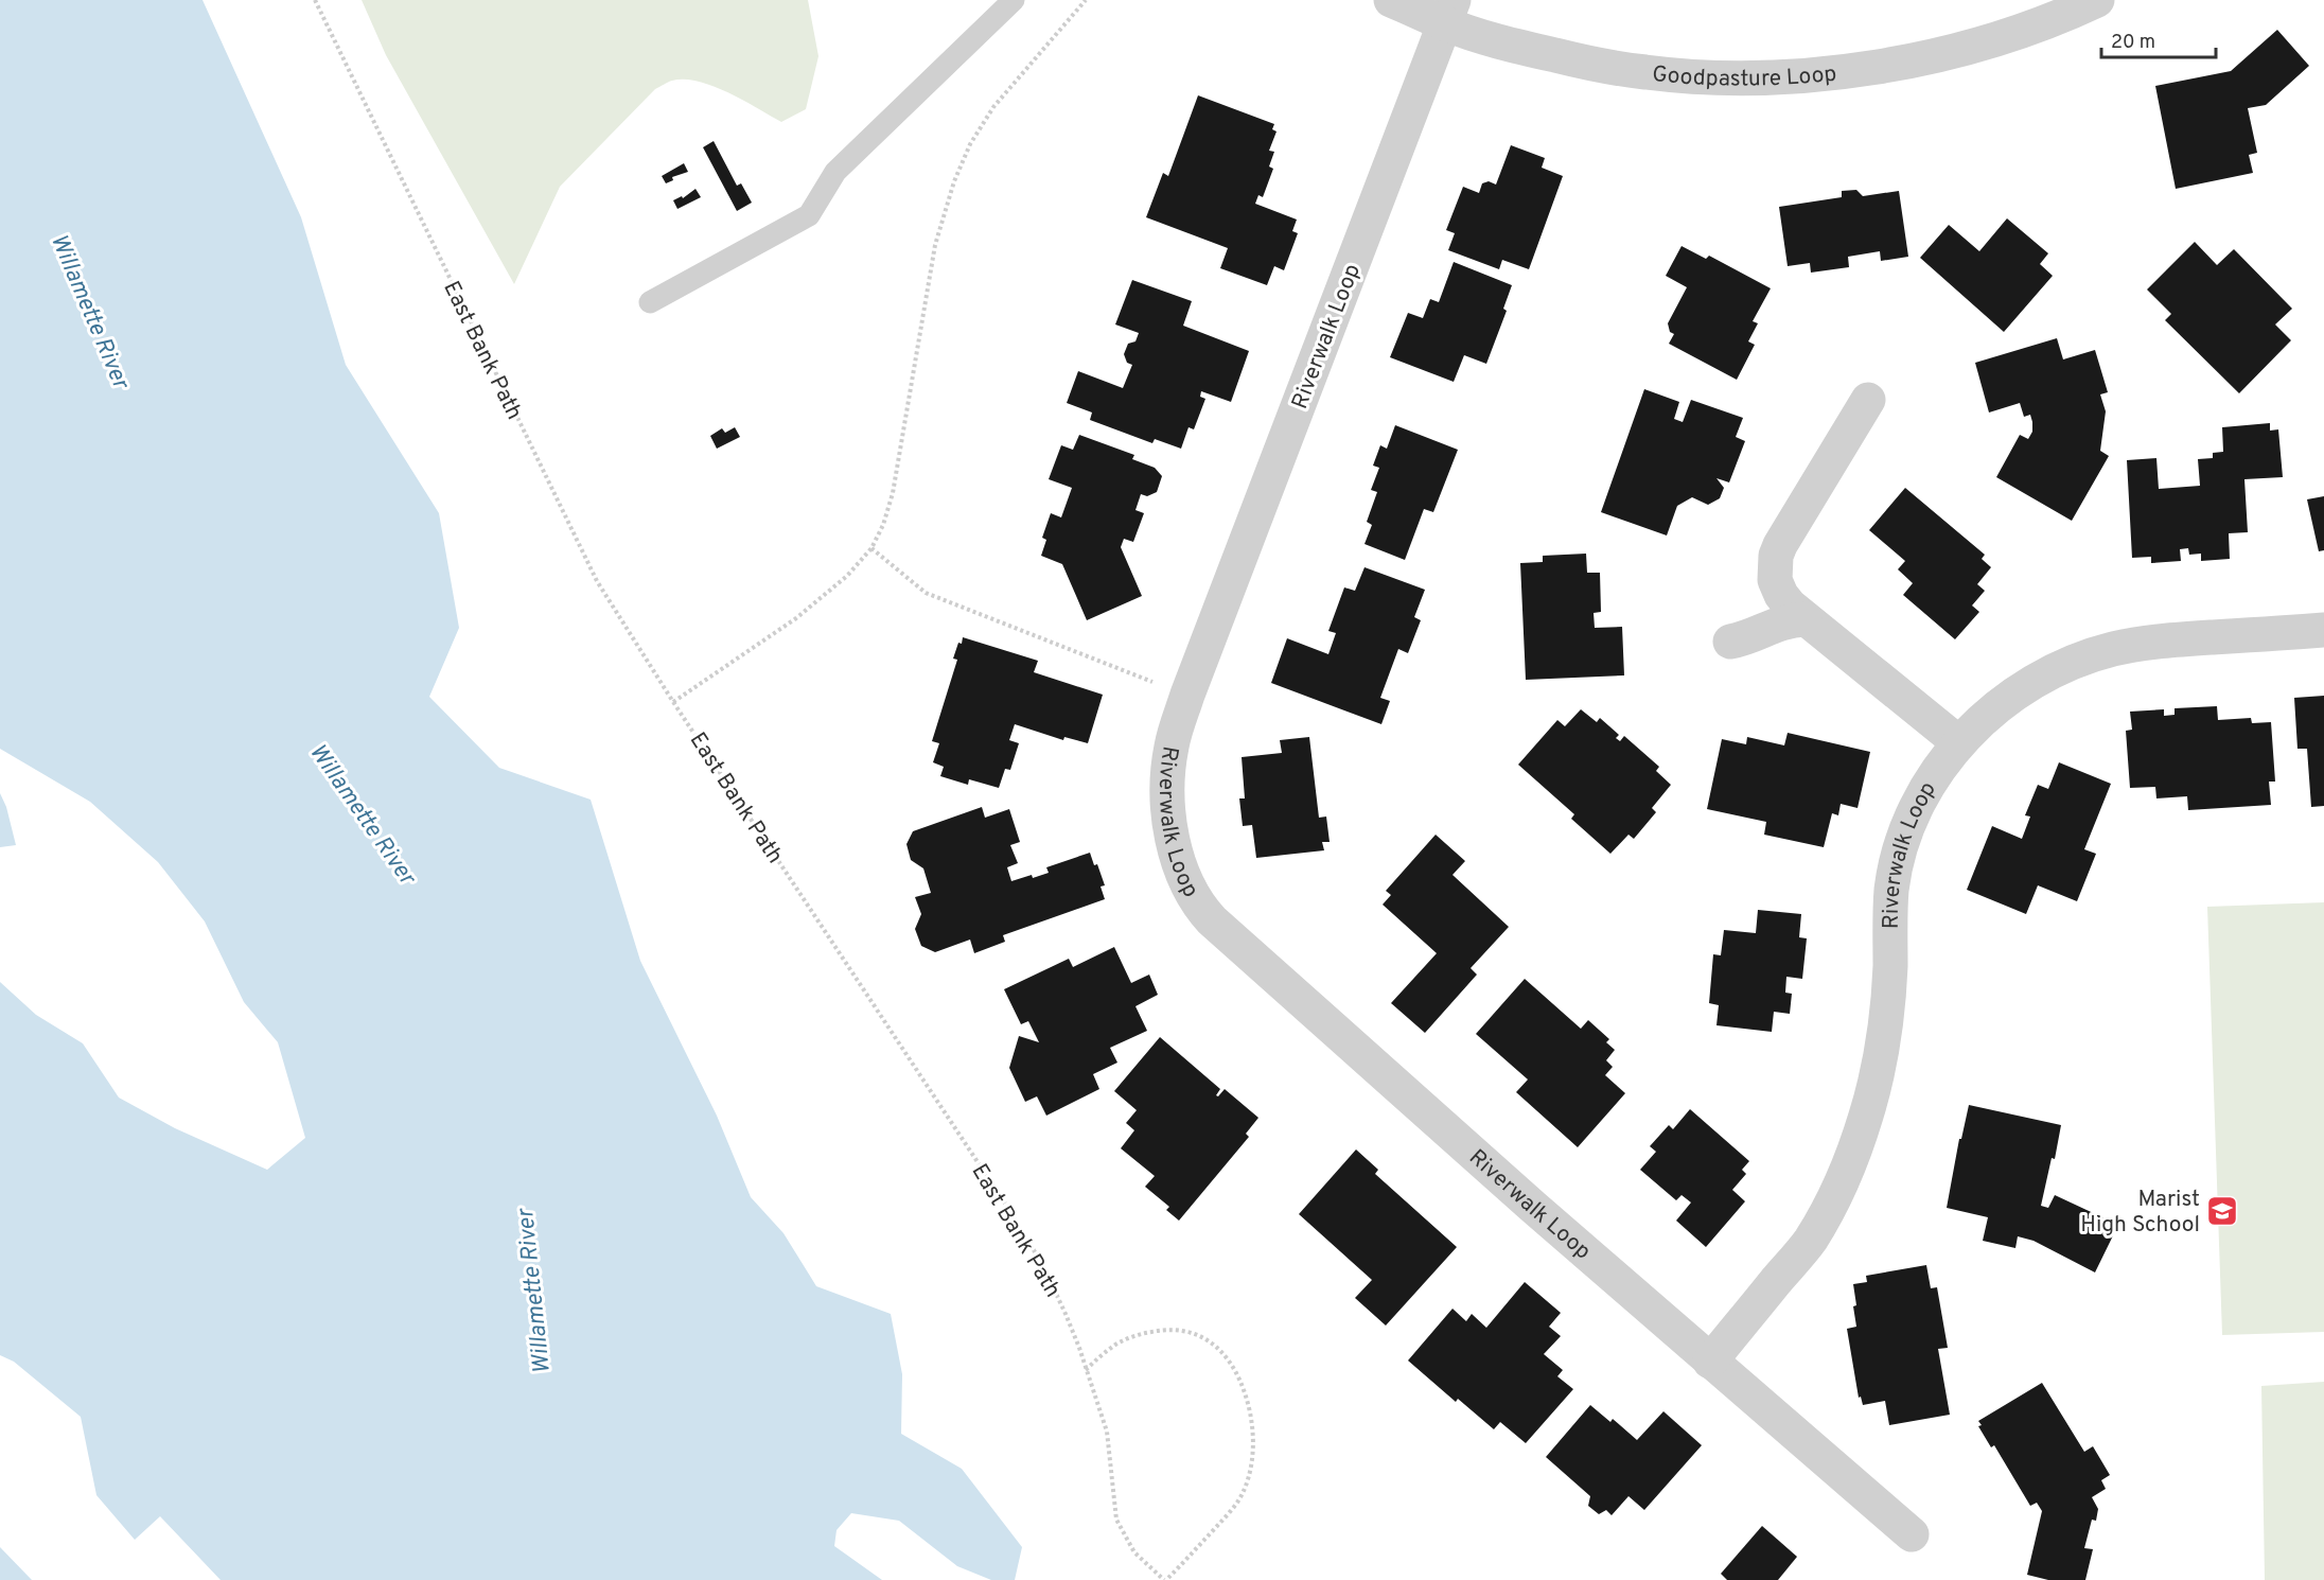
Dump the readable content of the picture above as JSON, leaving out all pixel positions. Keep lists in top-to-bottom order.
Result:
{
  "streets": {
    "street": ["Goodpasture Loop", "Riverwalk Loop"],
    "path": ["East Bank Path"]
  },
  "crossings": [
    ["Goodpasture Loop", "Riverwalk Loop"]
  ],
  "water": ["Willamette River"],
  "places": {
    "school or university": ["Marist High School"]
  },
  "scale_bar": "20 m"
}
